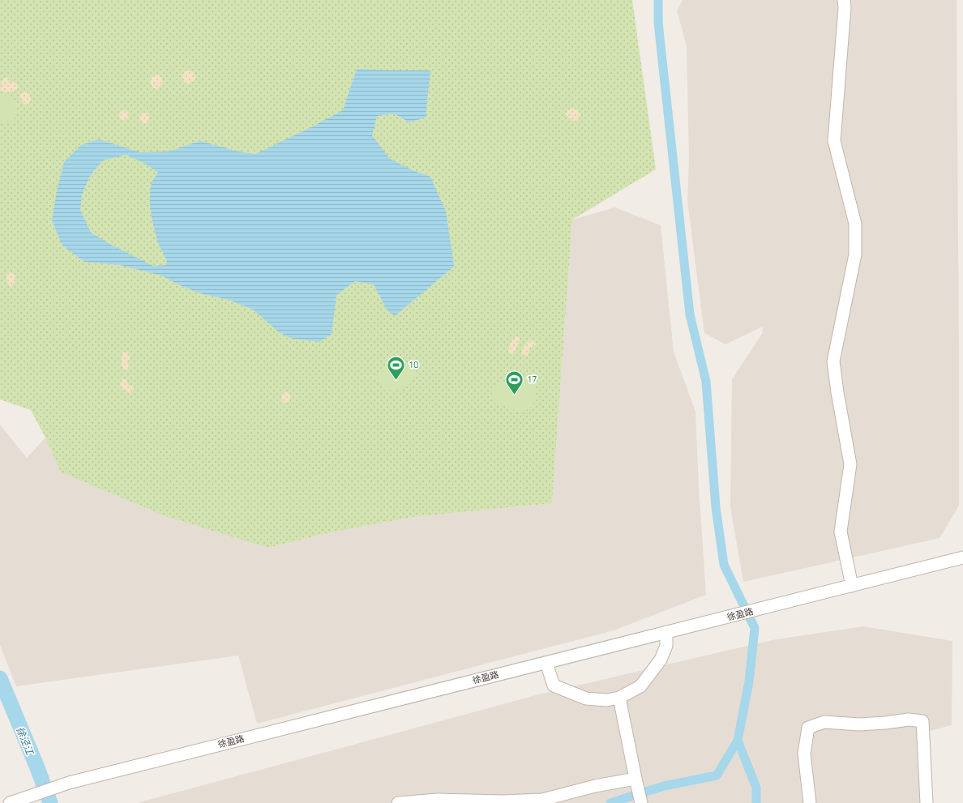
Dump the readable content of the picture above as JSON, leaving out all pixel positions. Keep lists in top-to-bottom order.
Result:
{
  "streets": {
    "street": ["徐盈路"]
  },
  "water": ["徐泾江"],
  "places": {
    "sports": ["10", "17"]
  }
}
